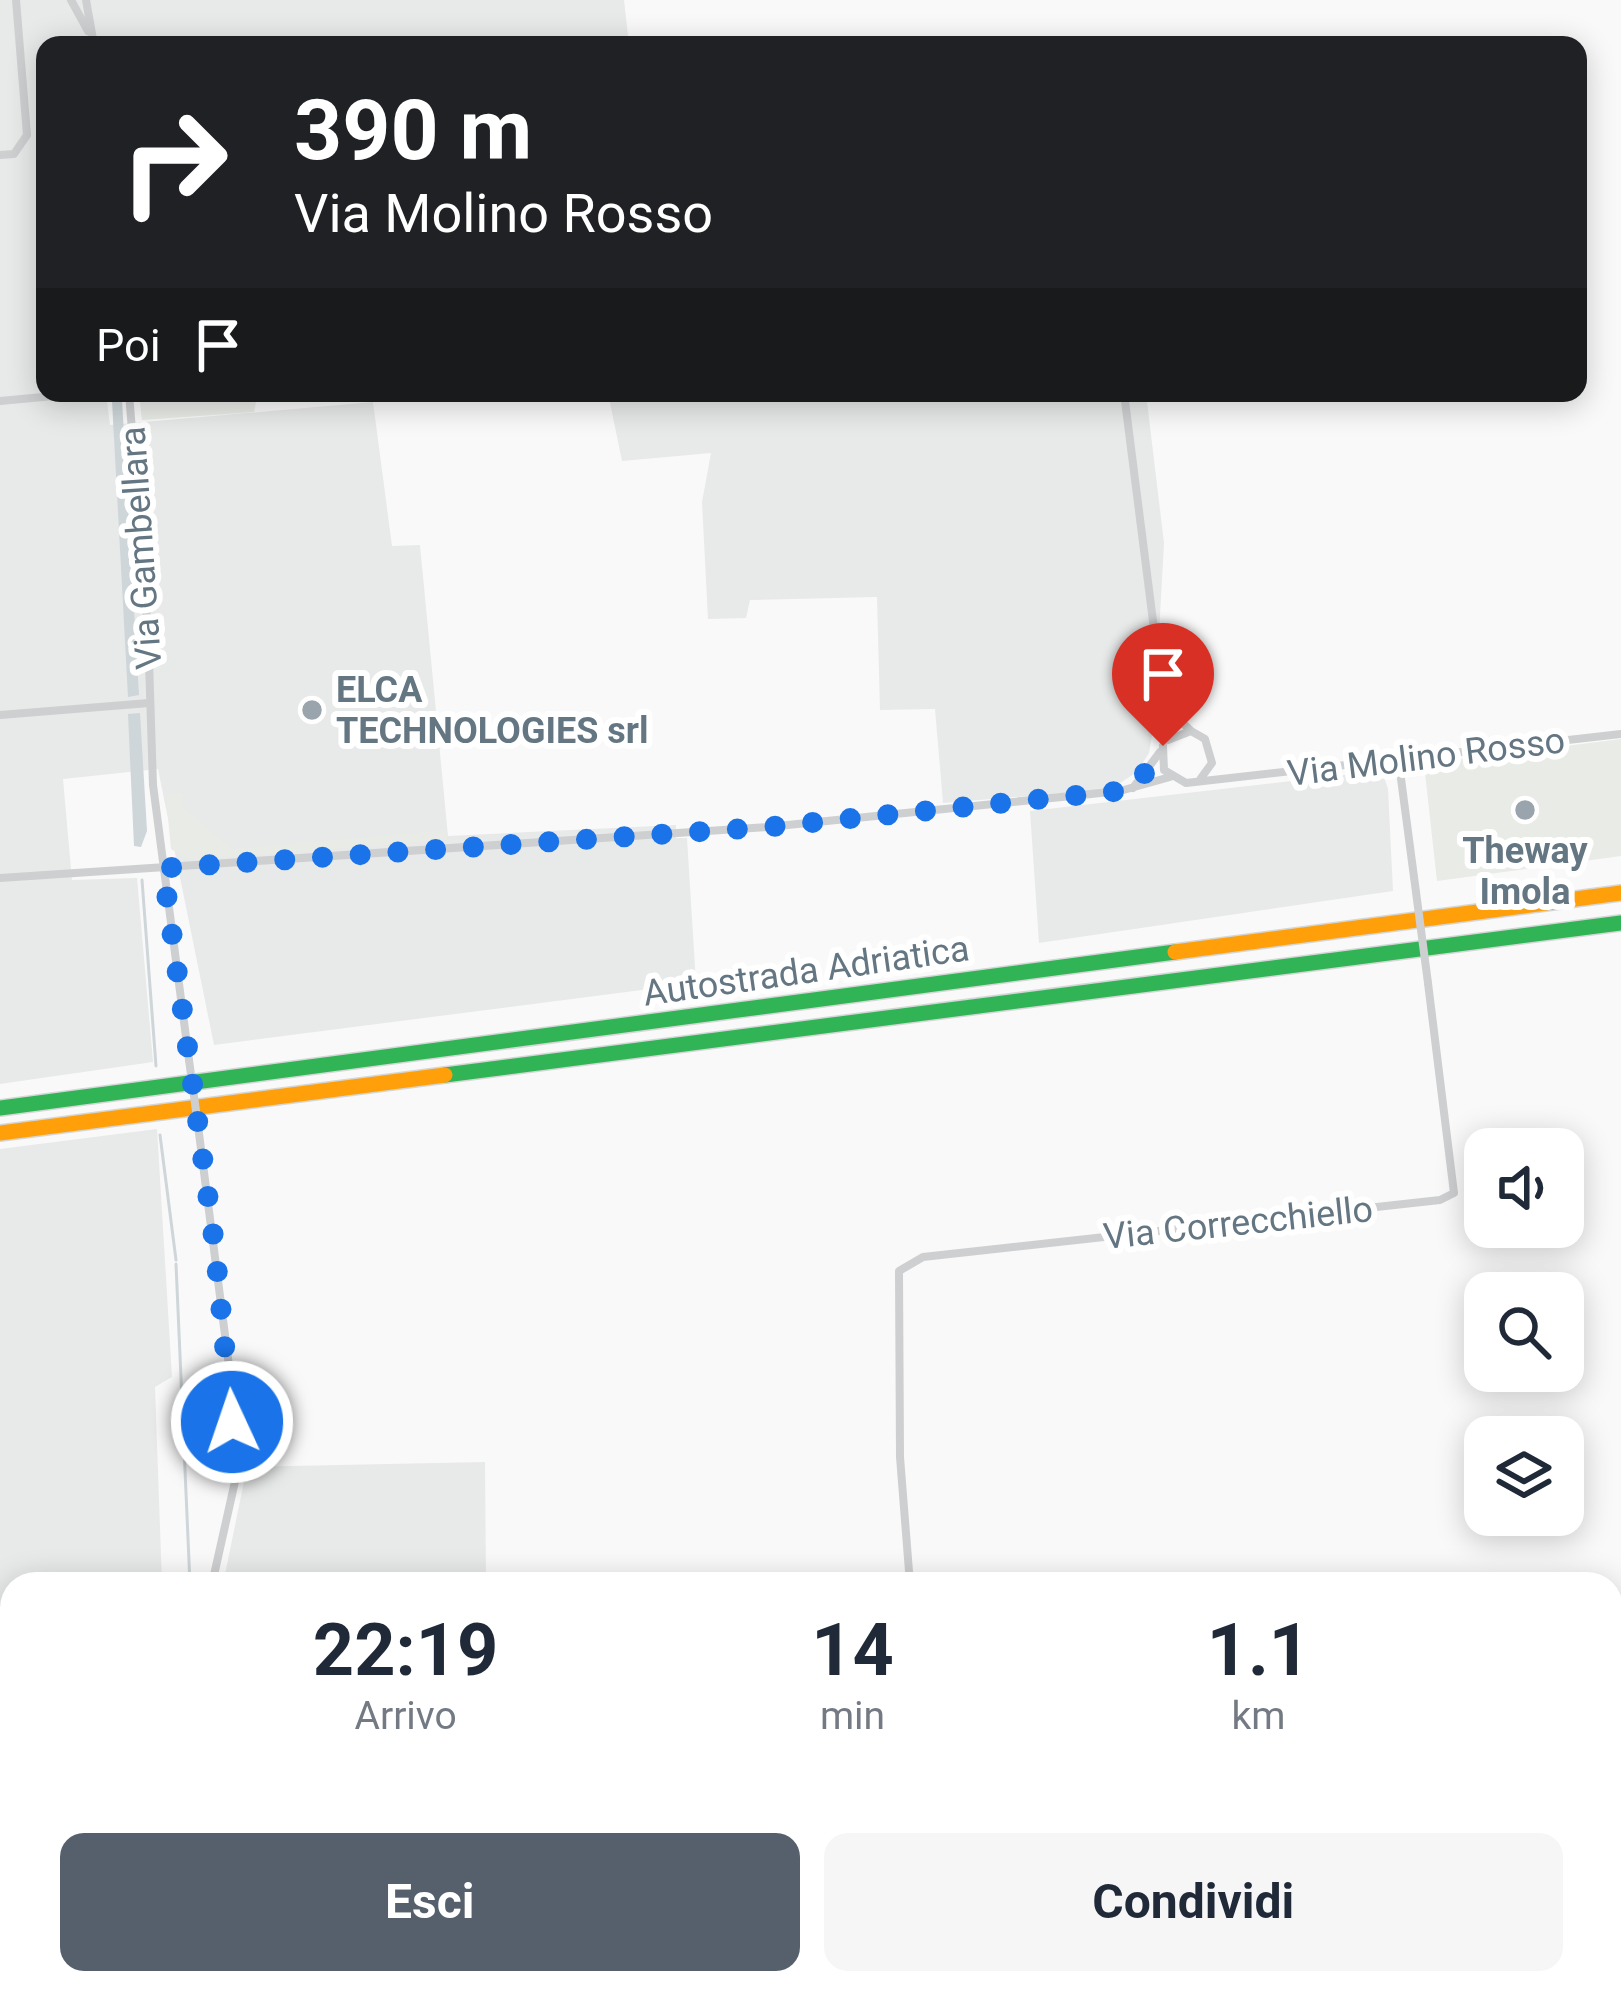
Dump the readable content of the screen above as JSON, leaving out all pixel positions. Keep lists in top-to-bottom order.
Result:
{
  "streets": {
    "highway": ["Autostrada Adriatica"],
    "street": ["Via Gambellara", "Via Molino Rosso", "Via Correcchiello"]
  },
  "crossings": [
    ["Via Molino Rosso", "Via Correcchiello"]
  ],
  "places": ["ELCA TECHNOLOGIES srl", "Theway Imola"],
  "page": {
    "turn": ["390 m", "Via Molino Rosso"],
    "then": "Poi",
    "eta": [
      "22:19",
      "Arrivo",
      "14",
      "min",
      "1.1",
      "km"
    ],
    "buttons": ["Esci", "Condividi"]
  }
}
